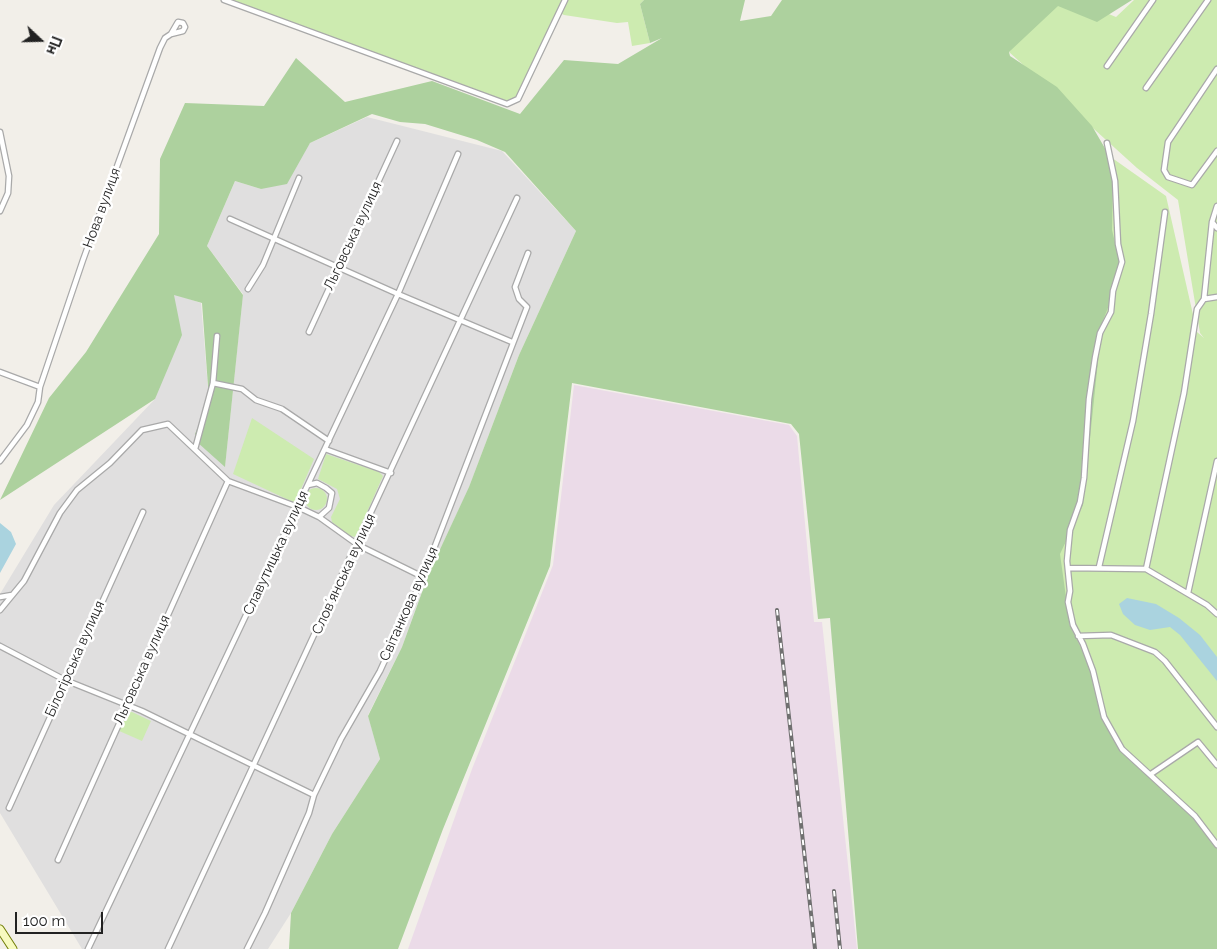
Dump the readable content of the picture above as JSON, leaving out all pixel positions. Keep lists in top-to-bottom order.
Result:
{
  "streets": {
    "street": [
      "Нова вулиця",
      "Льговська вулиця",
      "Славутицька вулиця",
      "Словʼянська вулиця",
      "Світанкова вулиця",
      "Білогірська вулиця"
    ]
  },
  "scale_bar": "100 m",
  "north": "right"
}
